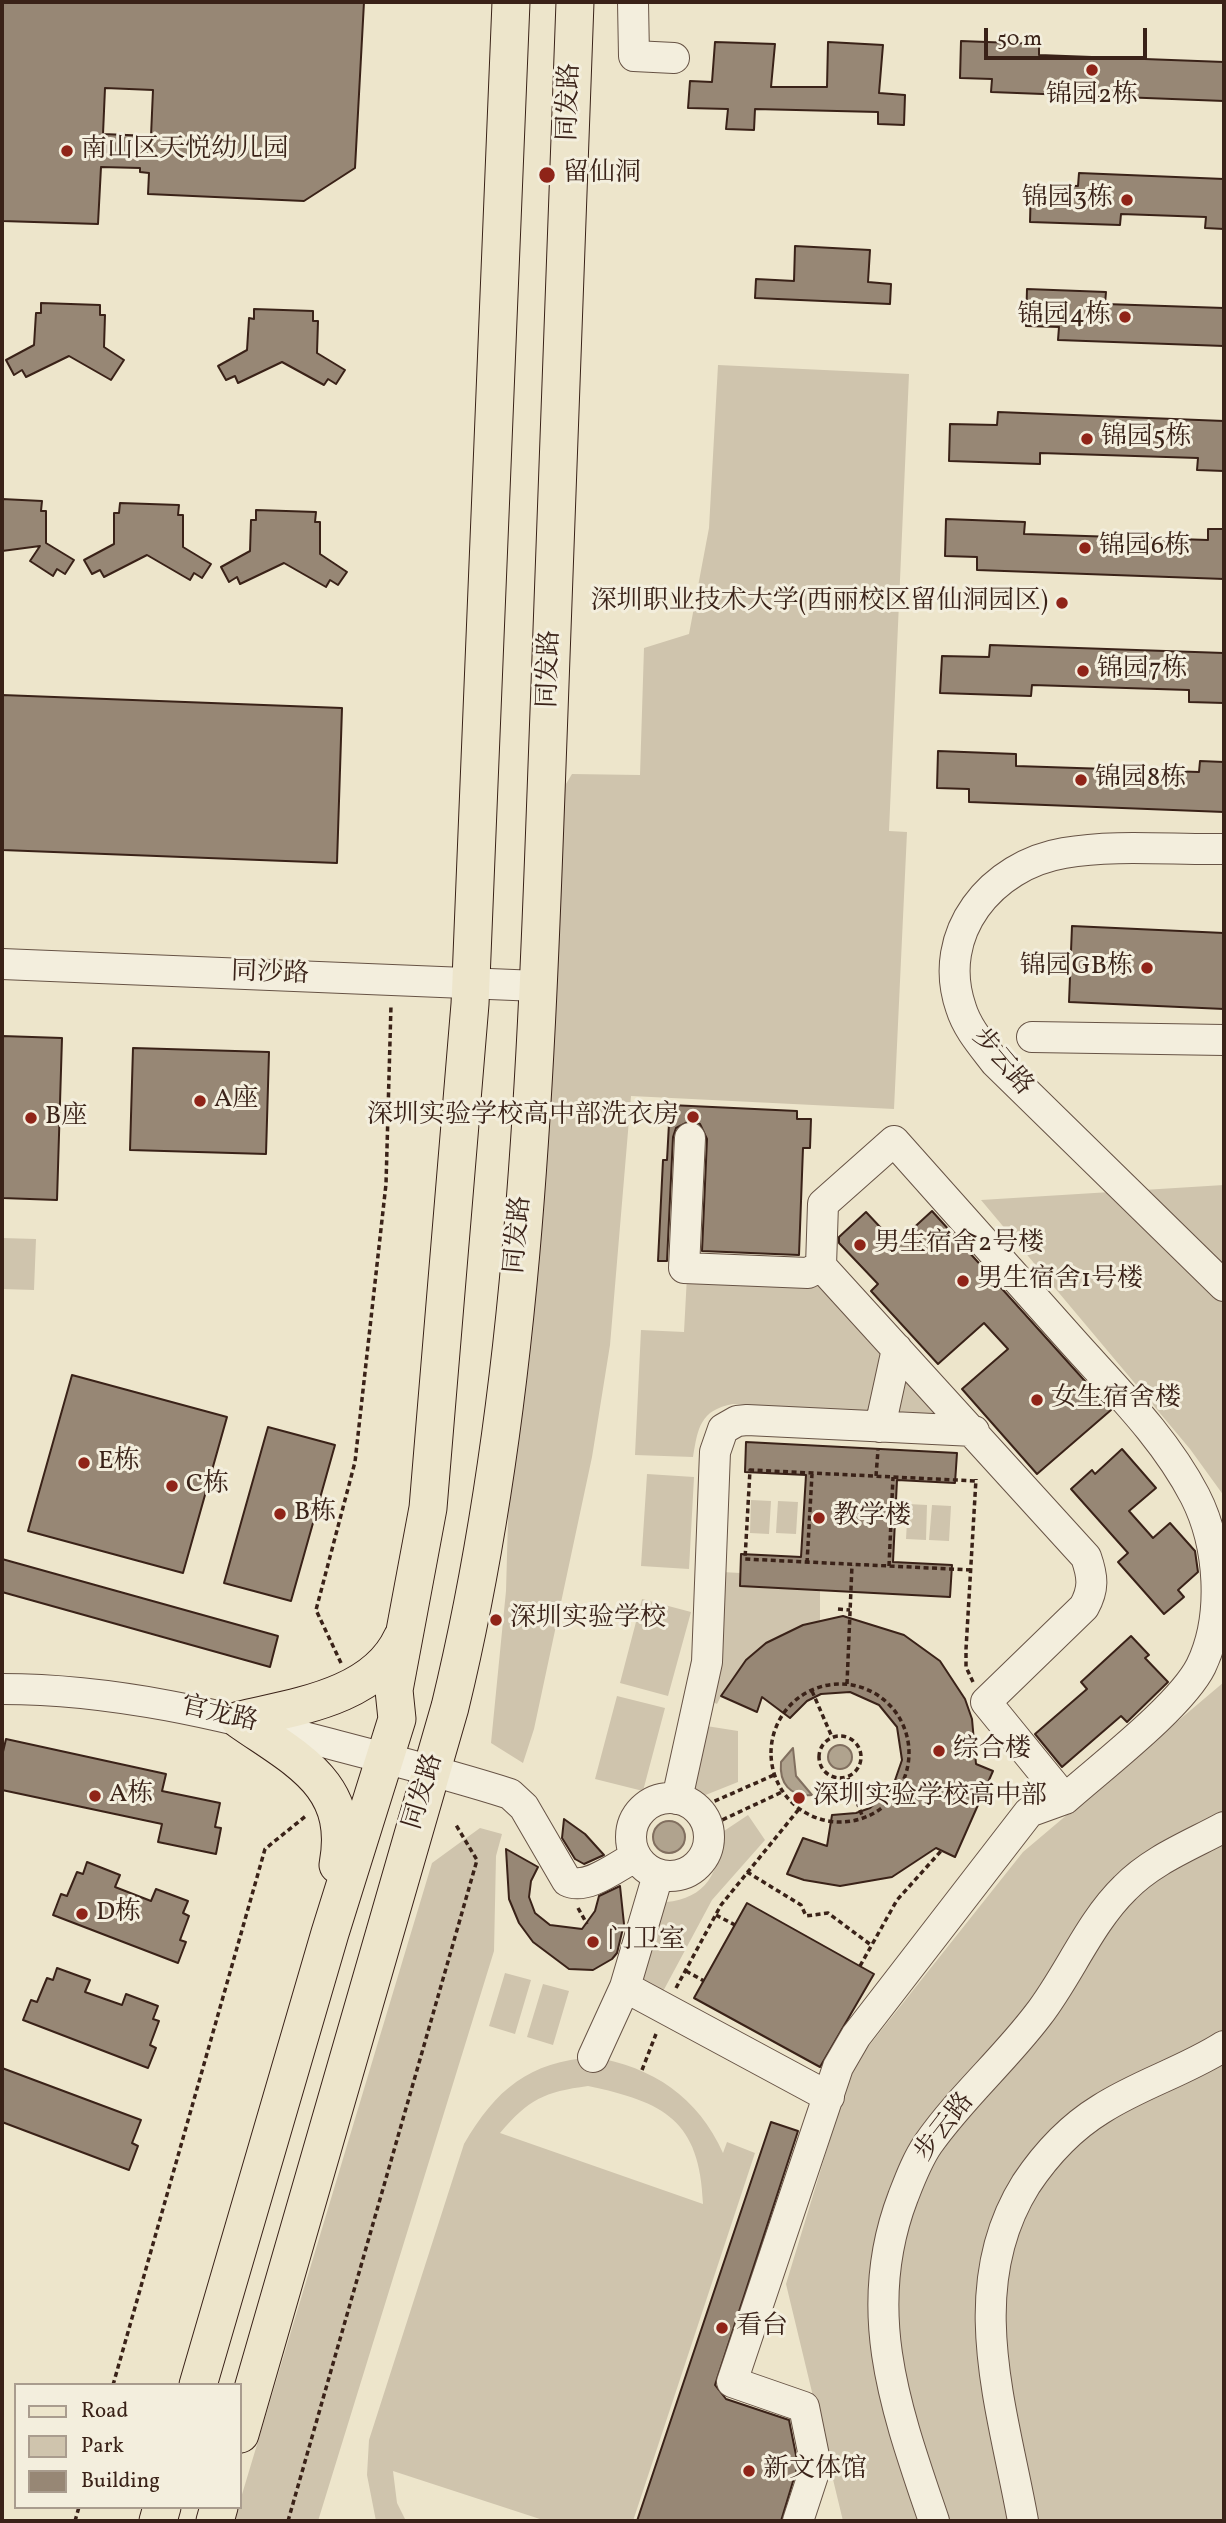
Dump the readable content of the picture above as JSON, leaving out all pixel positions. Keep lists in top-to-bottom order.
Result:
{
  "streets": {
    "main road": ["同发路"],
    "street": ["同沙路", "步云路", "官龙路"]
  },
  "crossings": [
    ["同发路", "同沙路"],
    ["同发路", "官龙路"]
  ],
  "places": [
    "锦园2栋",
    "南山区天悦幼儿园",
    "留仙洞",
    "锦园3栋",
    "锦园4栋",
    "锦园5栋",
    "锦园6栋",
    "深圳职业技术大学(西丽校区留仙洞园区)",
    "锦园7栋",
    "锦园8栋",
    "锦园GB栋",
    "A座",
    "深圳实验学校高中部洗衣房",
    "B座",
    "男生宿舍2号楼",
    "男生宿舍1号楼",
    "女生宿舍楼",
    "E栋",
    "C栋",
    "B栋",
    "教学楼",
    "深圳实验学校",
    "综合楼",
    "A栋",
    "深圳实验学校高中部",
    "D栋",
    "门卫室",
    "看台",
    "新文体馆"
  ],
  "legend": ["Road", "Park", "Building"],
  "scale_bar": "50 m"
}
